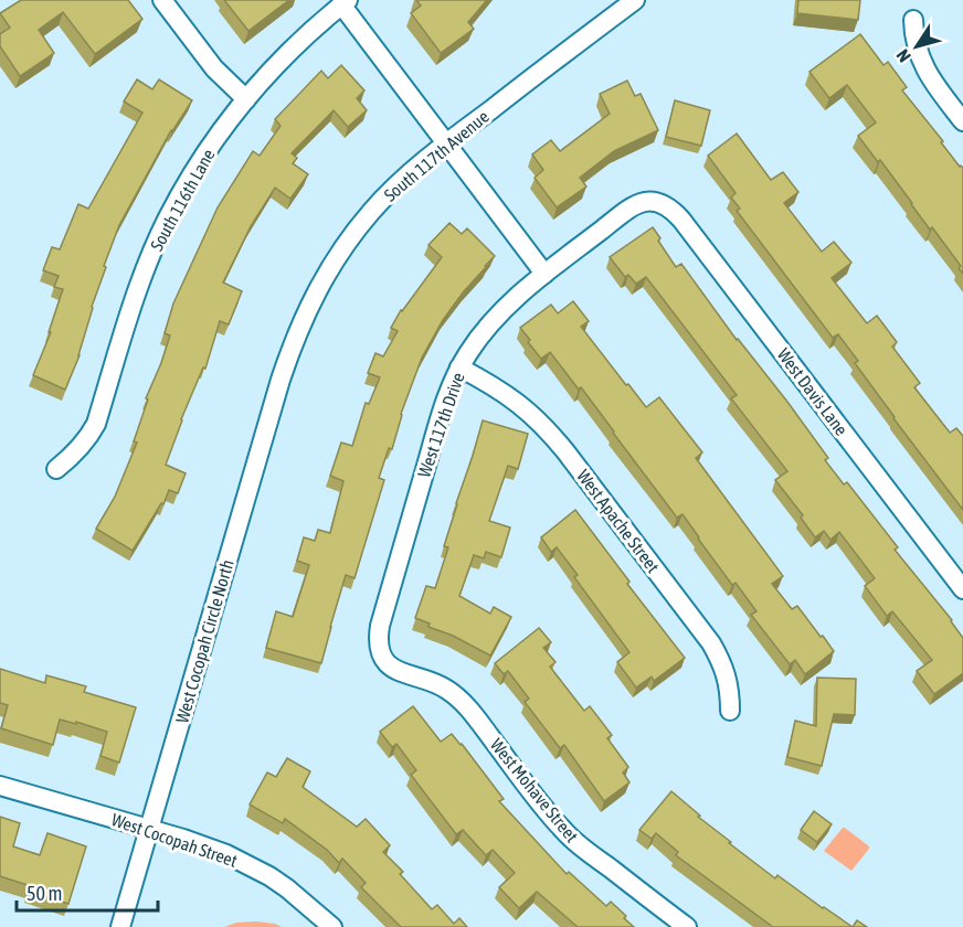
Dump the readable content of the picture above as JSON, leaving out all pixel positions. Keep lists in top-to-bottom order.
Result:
{
  "streets": {
    "street": [
      "South 117th Avenue",
      "South 116th Lane",
      "West Davis Lane",
      "West 117th Drive",
      "West Apache Street",
      "West Cocopah Circle North",
      "West Mohave Street",
      "West Cocopah Street"
    ]
  },
  "crossings": [
    ["South 117th Avenue", "West Cocopah Circle North"],
    ["West Davis Lane", "West 117th Drive"],
    ["West 117th Drive", "West Apache Street"],
    ["West 117th Drive", "West Mohave Street"],
    ["West Cocopah Circle North", "West Cocopah Street"]
  ],
  "scale_bar": "50 m",
  "north": "bottom left"
}
